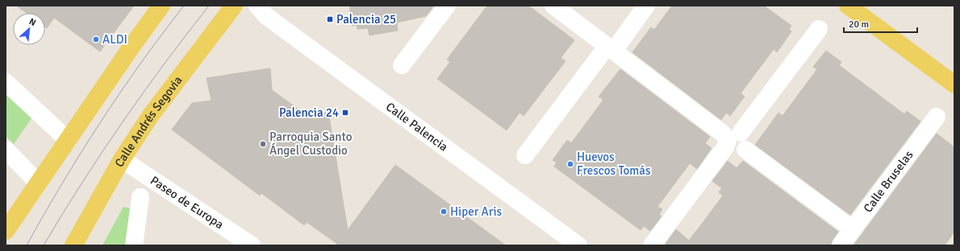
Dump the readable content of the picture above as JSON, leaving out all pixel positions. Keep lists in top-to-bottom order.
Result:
{
  "streets": {
    "main road": ["Calle Andrés Segovia"],
    "street": ["Calle Palencia", "Calle Bruselas", "Paseo de Europa"]
  },
  "crossings": [
    ["Calle Andrés Segovia", "Paseo de Europa"]
  ],
  "places": {
    "transit": ["Palencia 25", "Palencia 24"],
    "other": [
      "ALDI",
      "Parroquia Santo Ángel Custodio",
      "Huevos Frescos Tomás",
      "Hiper Aris"
    ]
  },
  "scale_bar": "20 m",
  "north": "top right"
}
